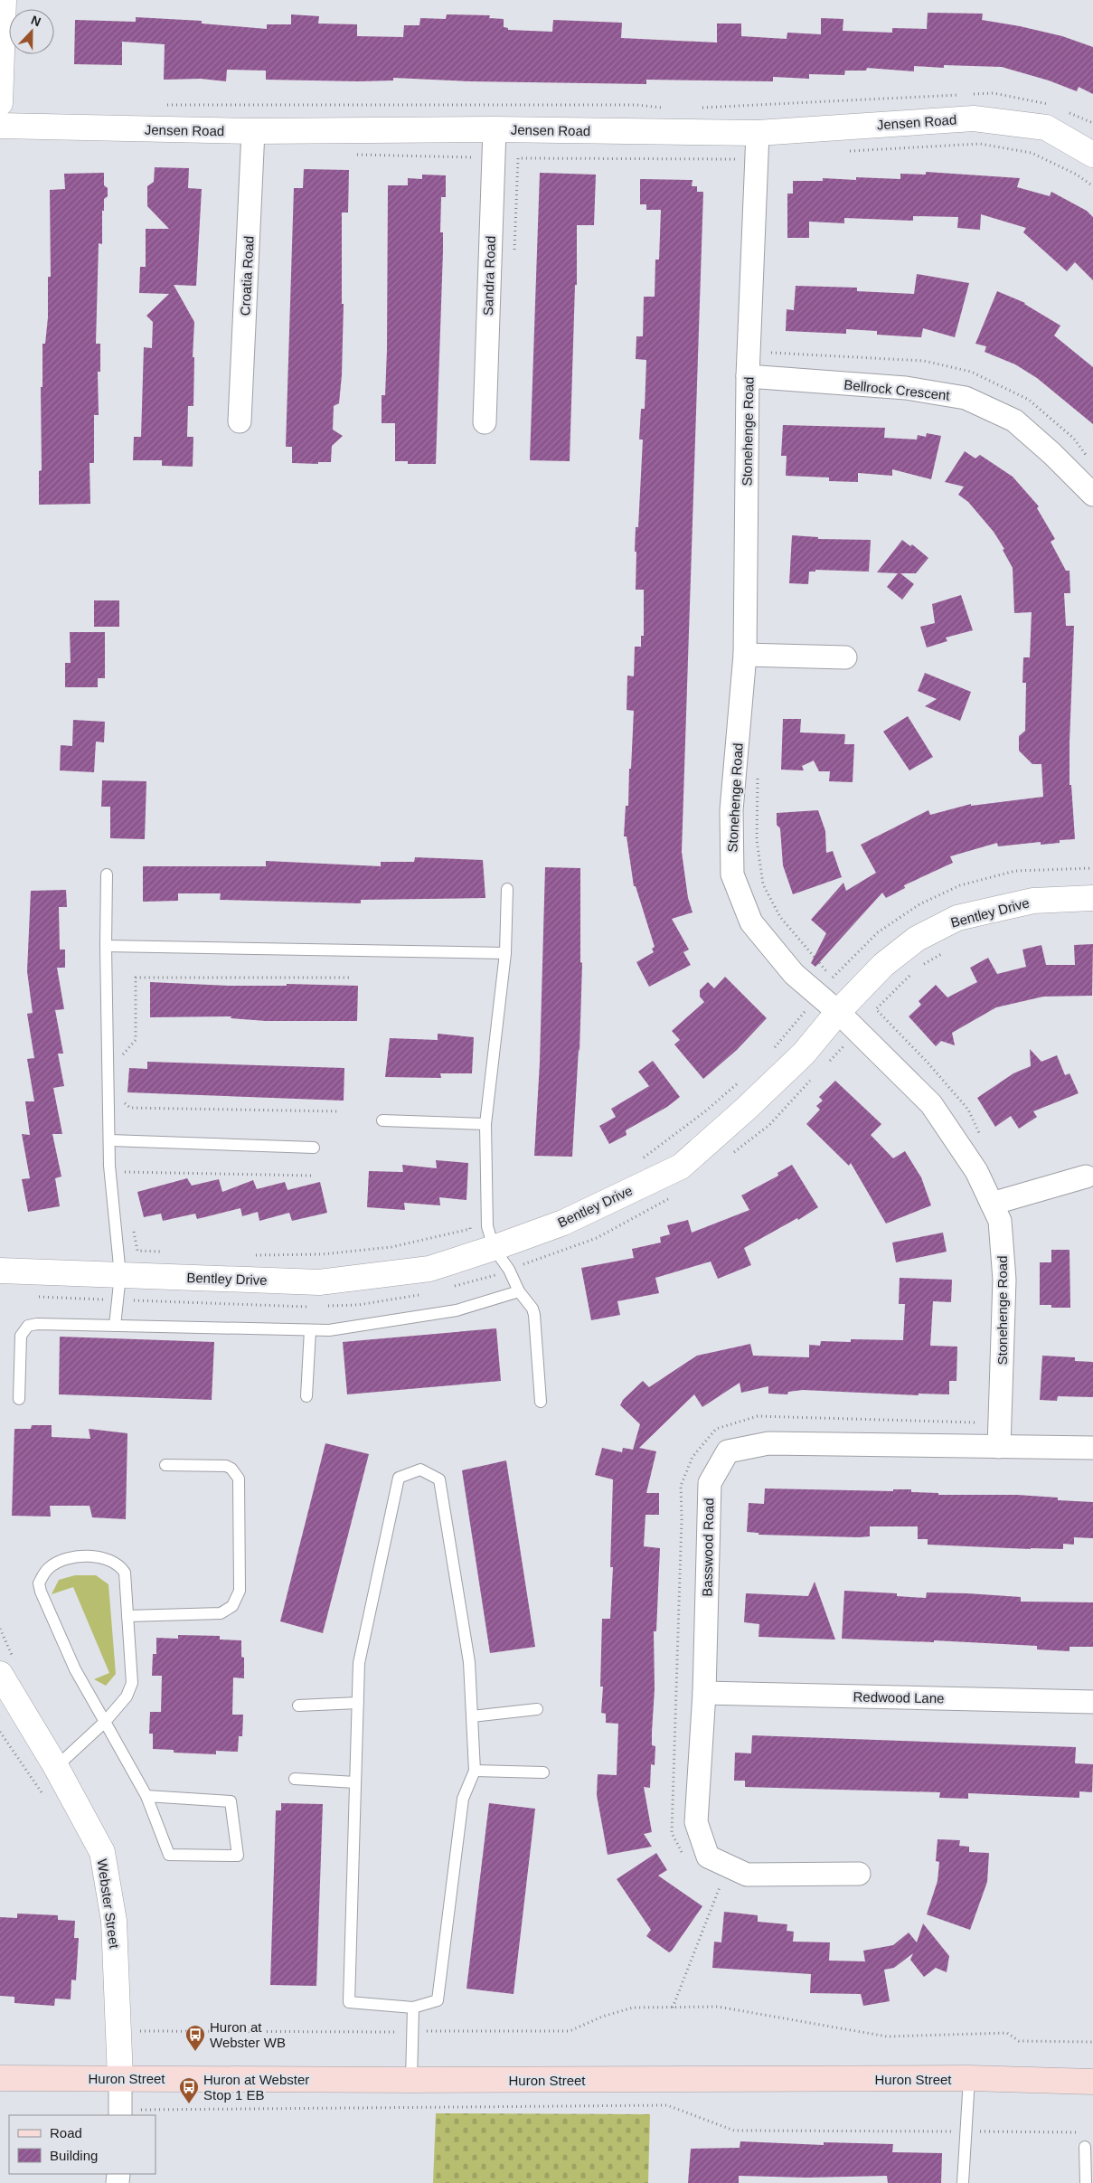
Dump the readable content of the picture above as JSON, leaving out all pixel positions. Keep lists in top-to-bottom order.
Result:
{
  "streets": {
    "main road": ["Huron Street"],
    "street": [
      "Jensen Road",
      "Croatia Road",
      "Sandra Road",
      "Bellrock Crescent",
      "Stonehenge Road",
      "Bentley Drive",
      "Basswood Road",
      "Redwood Lane",
      "Webster Street"
    ]
  },
  "crossings": [
    ["Jensen Road", "Croatia Road"],
    ["Jensen Road", "Sandra Road"],
    ["Jensen Road", "Stonehenge Road"],
    ["Bellrock Crescent", "Stonehenge Road"],
    ["Stonehenge Road", "Bentley Drive"],
    ["Stonehenge Road", "Basswood Road"],
    ["Basswood Road", "Redwood Lane"],
    ["Webster Street", "Huron Street"]
  ],
  "places": {
    "bus stop": ["Huron at Webster WB", "Huron at Webster Stop 1 EB"]
  },
  "legend": ["Road", "Building"],
  "north": "top"
}
